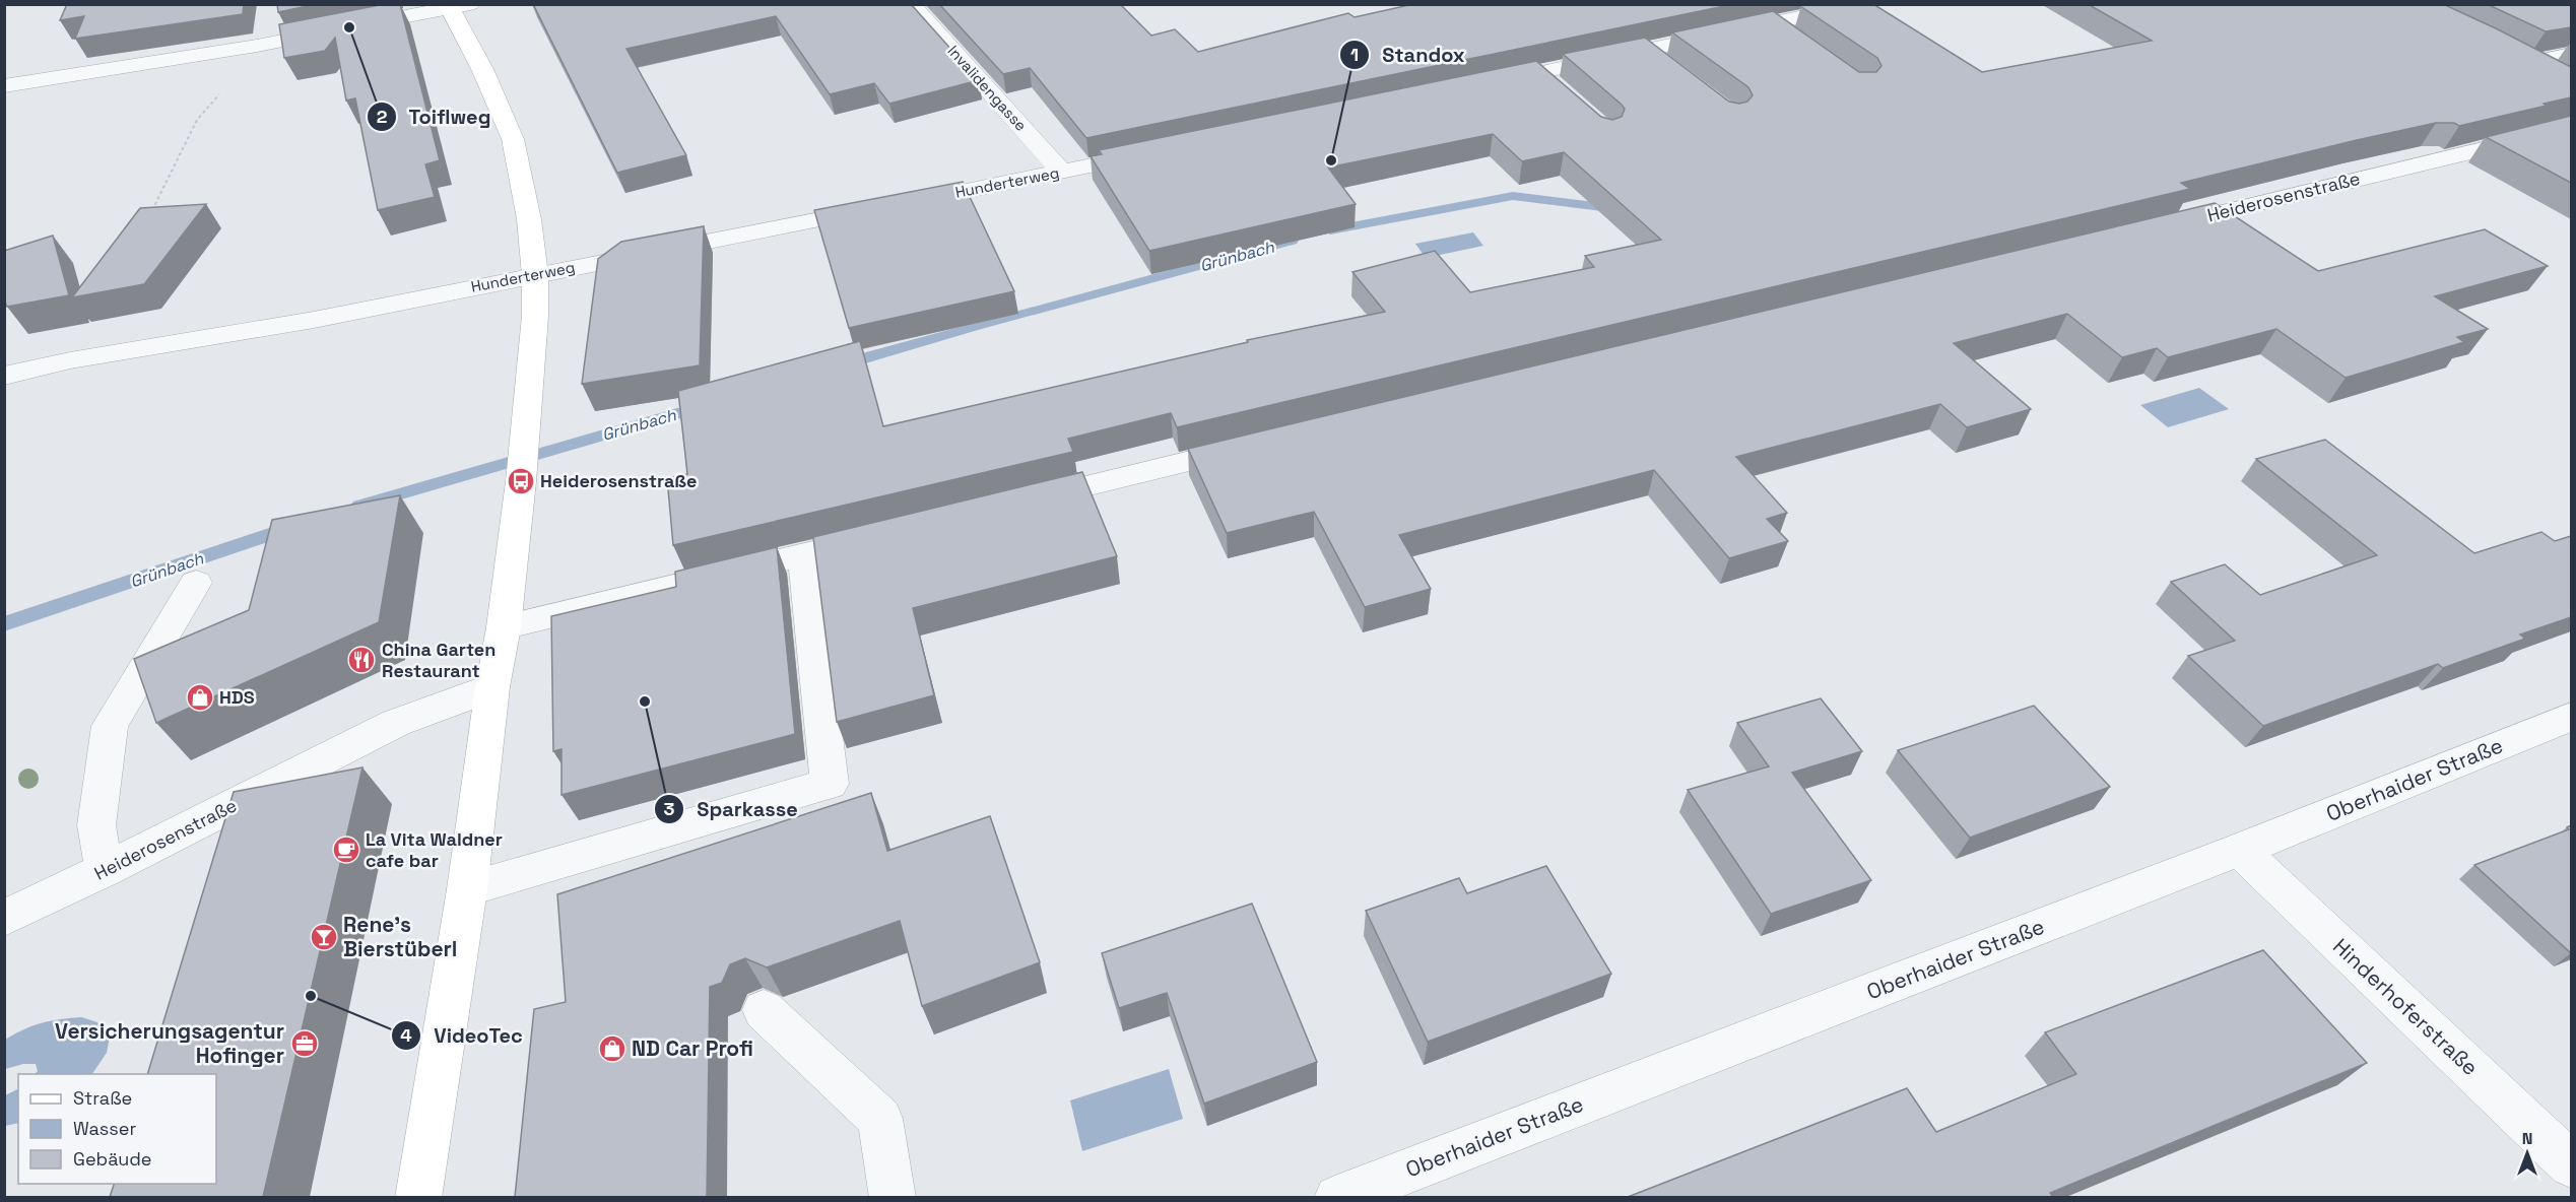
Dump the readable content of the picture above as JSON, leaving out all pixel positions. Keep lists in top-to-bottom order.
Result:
{
  "streets": {
    "street": [
      "Invalidengasse",
      "Hunderterweg",
      "Heiderosenstraße",
      "Oberhaider Straße",
      "Hinderhoferstraße"
    ]
  },
  "crossings": [
    ["Invalidengasse", "Hunderterweg"],
    ["Oberhaider Straße", "Hinderhoferstraße"]
  ],
  "water": ["Grünbach"],
  "places": {
    "other": [
      "Toiflweg",
      "Standox",
      "Sparkasse",
      "VideoTec"
    ],
    "bus stop": ["Heiderosenstraße"],
    "restaurant": ["China Garten Restaurant"],
    "shop": ["HDS", "ND Car Profi"],
    "cafe": ["La Vita Waldner cafe bar"],
    "bar": ["Rene's Bierstüberl"],
    "office": ["Versicherungsagentur Hofinger"]
  },
  "legend": ["Straße", "Wasser", "Gebäude"],
  "north": "top"
}
